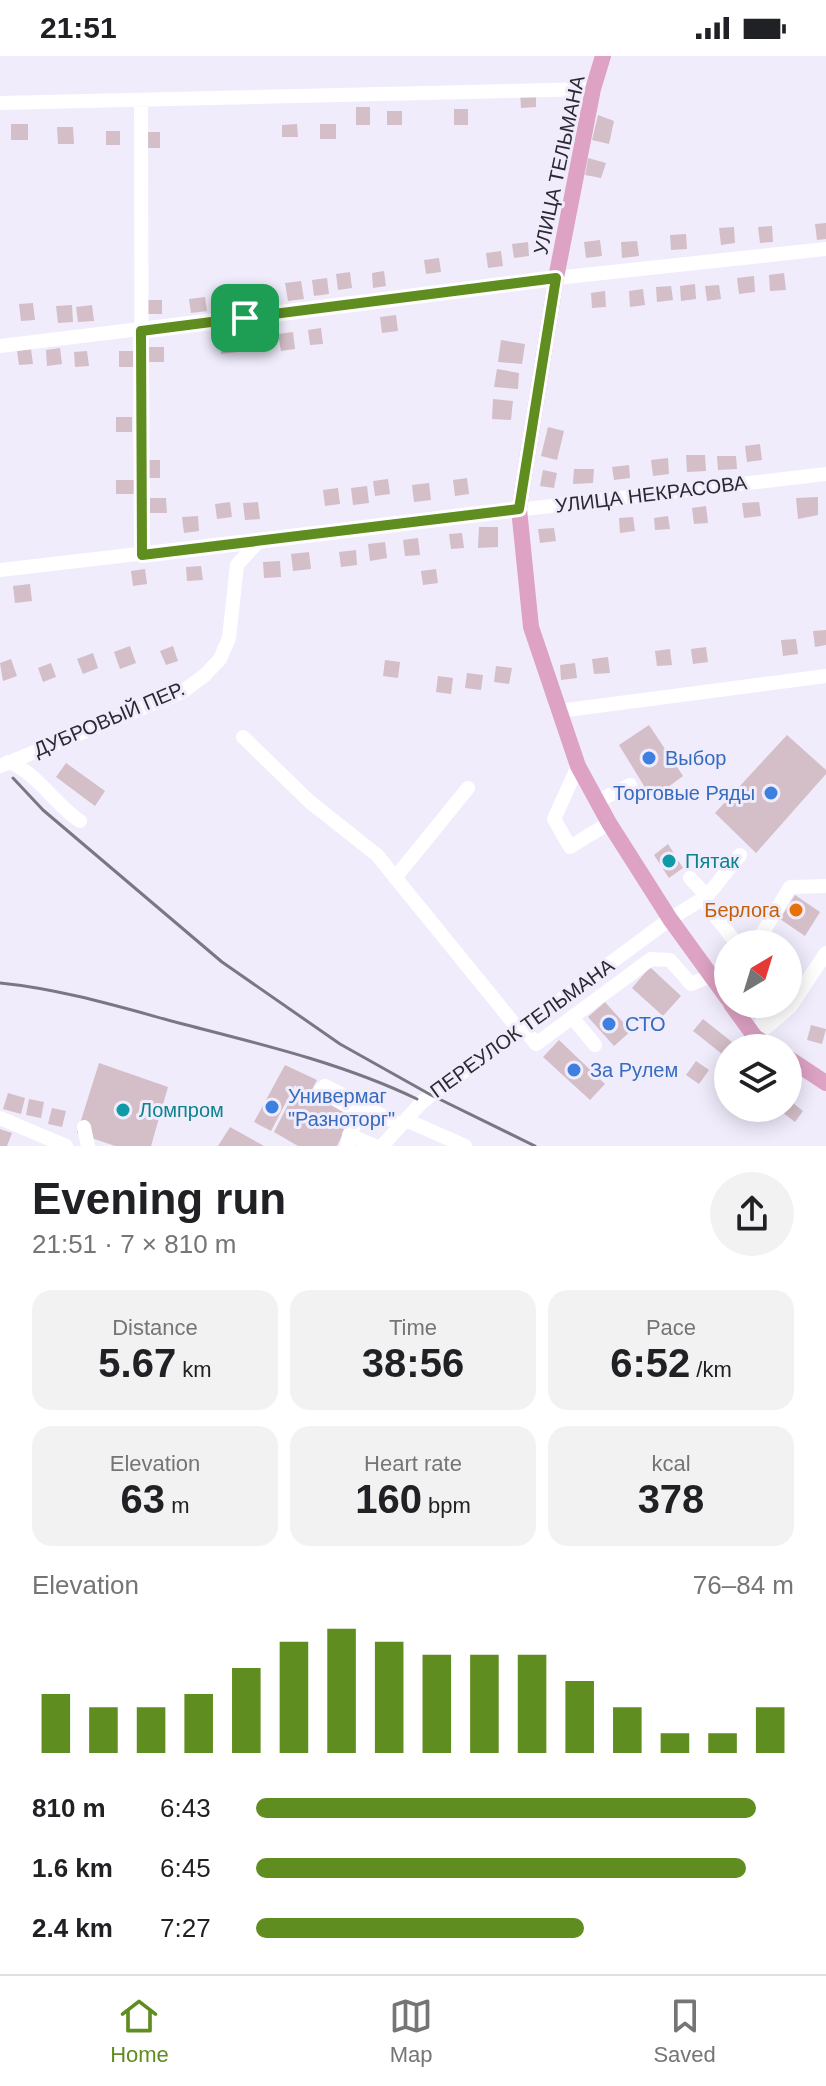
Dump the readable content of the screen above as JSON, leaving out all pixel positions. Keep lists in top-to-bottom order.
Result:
{
  "streets": {
    "main road": ["УЛИЦА ТЕЛЬМАНА"],
    "street": ["УЛИЦА НЕКРАСОВА", "ДУБРОВЫЙ ПЕР.", "ПЕРЕУЛОК ТЕЛЬМАНА"]
  },
  "crossings": [
    ["УЛИЦА ТЕЛЬМАНА", "УЛИЦА НЕКРАСОВА"],
    ["УЛИЦА ТЕЛЬМАНА", "ПЕРЕУЛОК ТЕЛЬМАНА"],
    ["УЛИЦА НЕКРАСОВА", "ДУБРОВЫЙ ПЕР."]
  ],
  "places": [
    "Выбор",
    "Торговые Ряды",
    "Пятак",
    "Берлога",
    "СТО",
    "За Рулем",
    "Универмаг \"Разноторг\"",
    "Ломпром"
  ],
  "north": "top right",
  "page": {
    "status": "21:51",
    "heading": ["Evening run", "21:51 · 7 × 810 m"],
    "stats": [
      ["Distance", "5.67 km"],
      ["Time", "38:56"],
      ["Pace", "6:52 /km"],
      ["Elevation", "63 m"],
      ["Heart rate", "160 bpm"],
      ["kcal", "378"]
    ],
    "chart": ["Elevation", "76–84 m"],
    "list": [
      {
        "name": "810 m",
        "note": "6:43"
      },
      {
        "name": "1.6 km",
        "note": "6:45"
      },
      {
        "name": "2.4 km",
        "note": "7:27"
      }
    ],
    "tabs": ["Home", "Map", "Saved"]
  }
}
